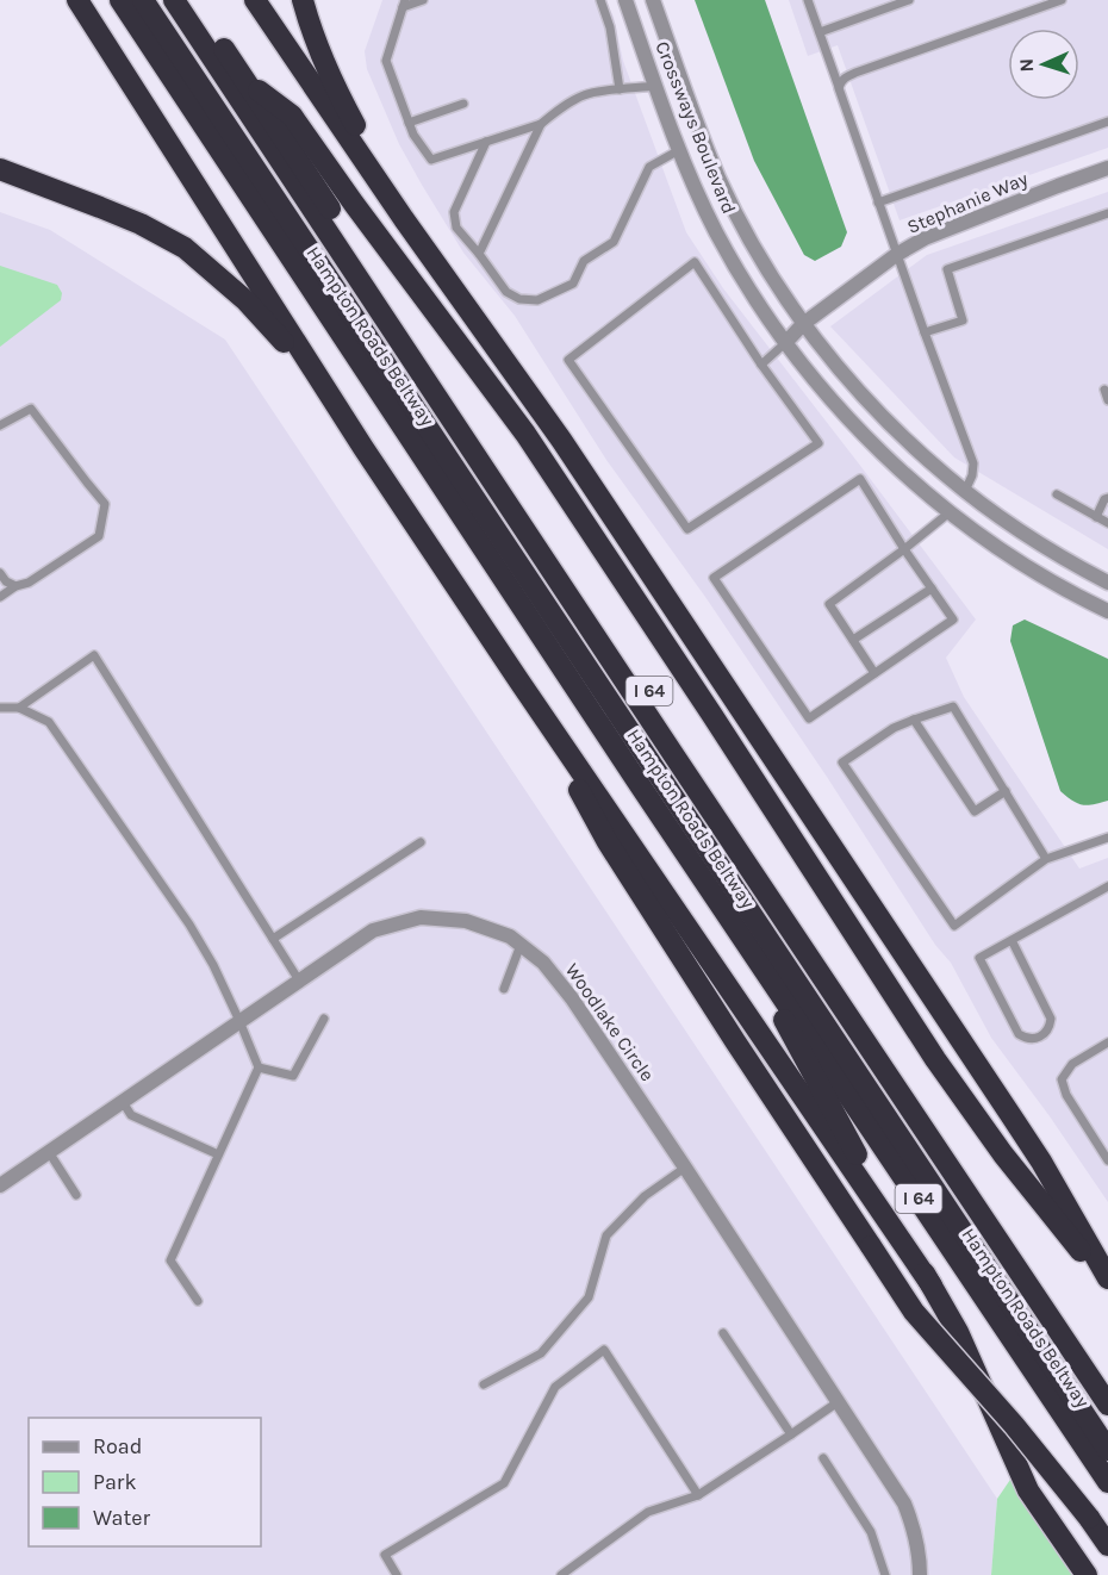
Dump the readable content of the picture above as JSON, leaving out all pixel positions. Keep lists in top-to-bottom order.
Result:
{
  "streets": {
    "highway": ["Hampton Roads Beltway", "I 64"],
    "street": ["Crossways Boulevard", "Stephanie Way", "Woodlake Circle"]
  },
  "crossings": [
    ["Crossways Boulevard", "Stephanie Way"]
  ],
  "legend": ["Road", "Park", "Water"],
  "north": "left"
}
